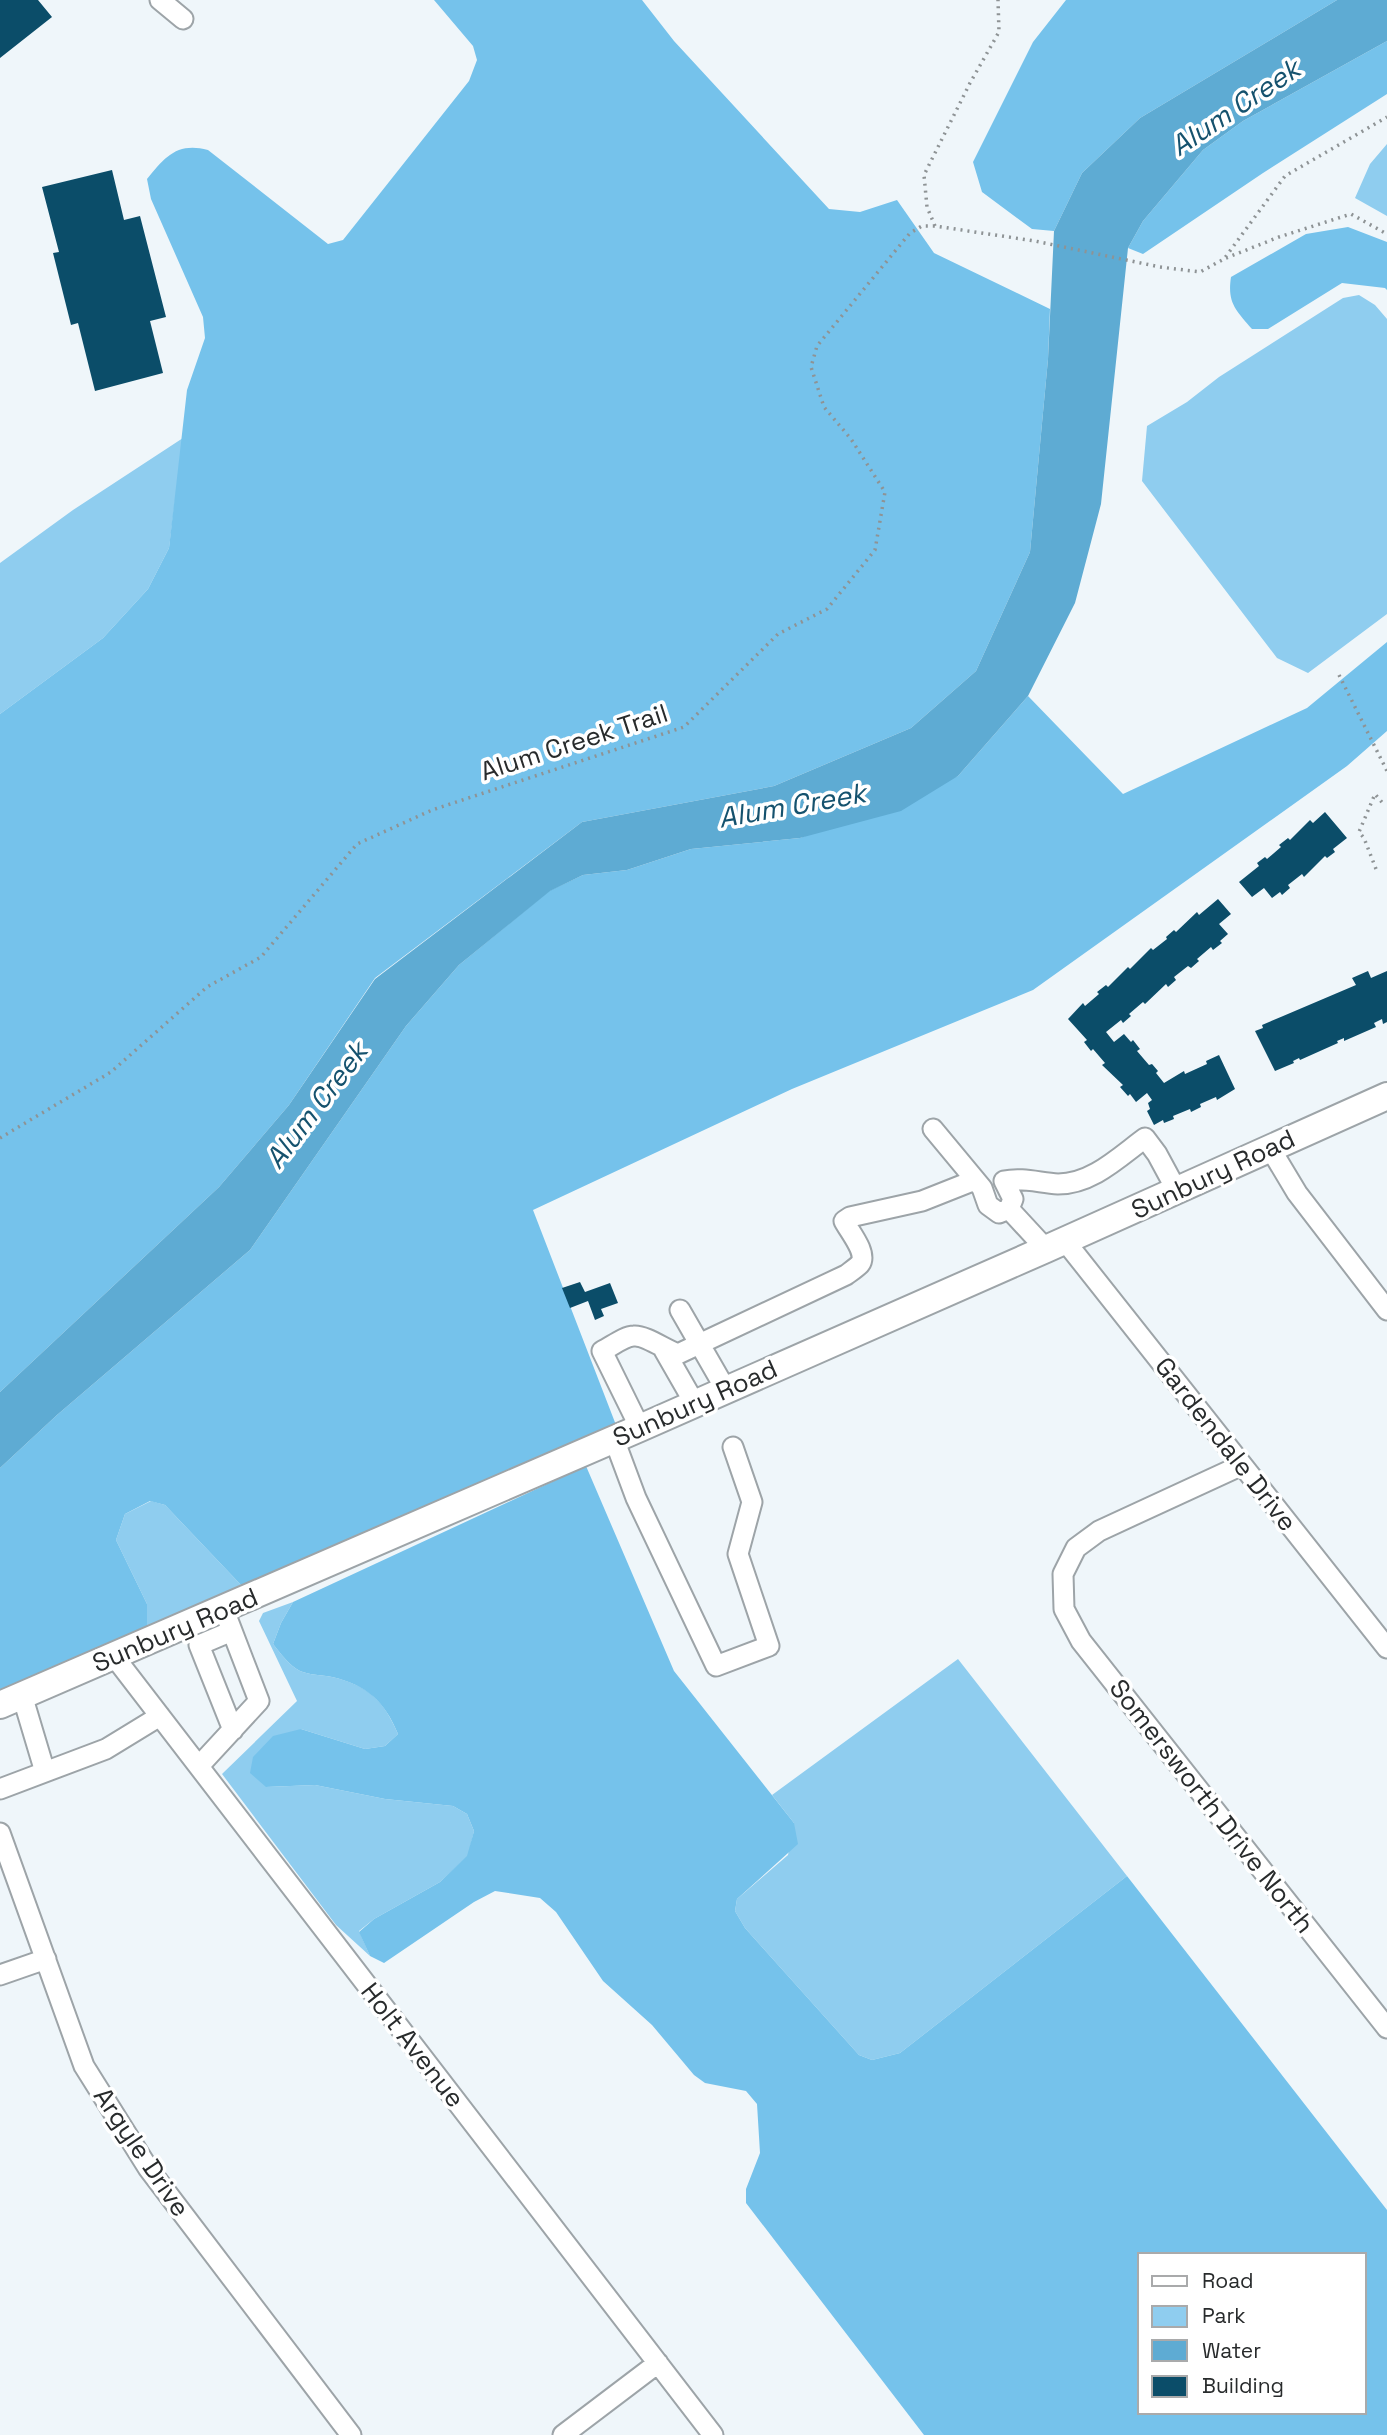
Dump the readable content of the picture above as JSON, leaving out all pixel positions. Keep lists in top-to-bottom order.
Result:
{
  "streets": {
    "main road": ["Sunbury Road"],
    "street": [
      "Gardendale Drive",
      "Somersworth Drive North",
      "Holt Avenue",
      "Argyle Drive"
    ],
    "path": ["Alum Creek Trail"]
  },
  "crossings": [
    ["Sunbury Road", "Gardendale Drive"],
    ["Sunbury Road", "Holt Avenue"],
    ["Gardendale Drive", "Somersworth Drive North"]
  ],
  "water": ["Alum Creek"],
  "legend": [
    "Road",
    "Park",
    "Water",
    "Building"
  ]
}
